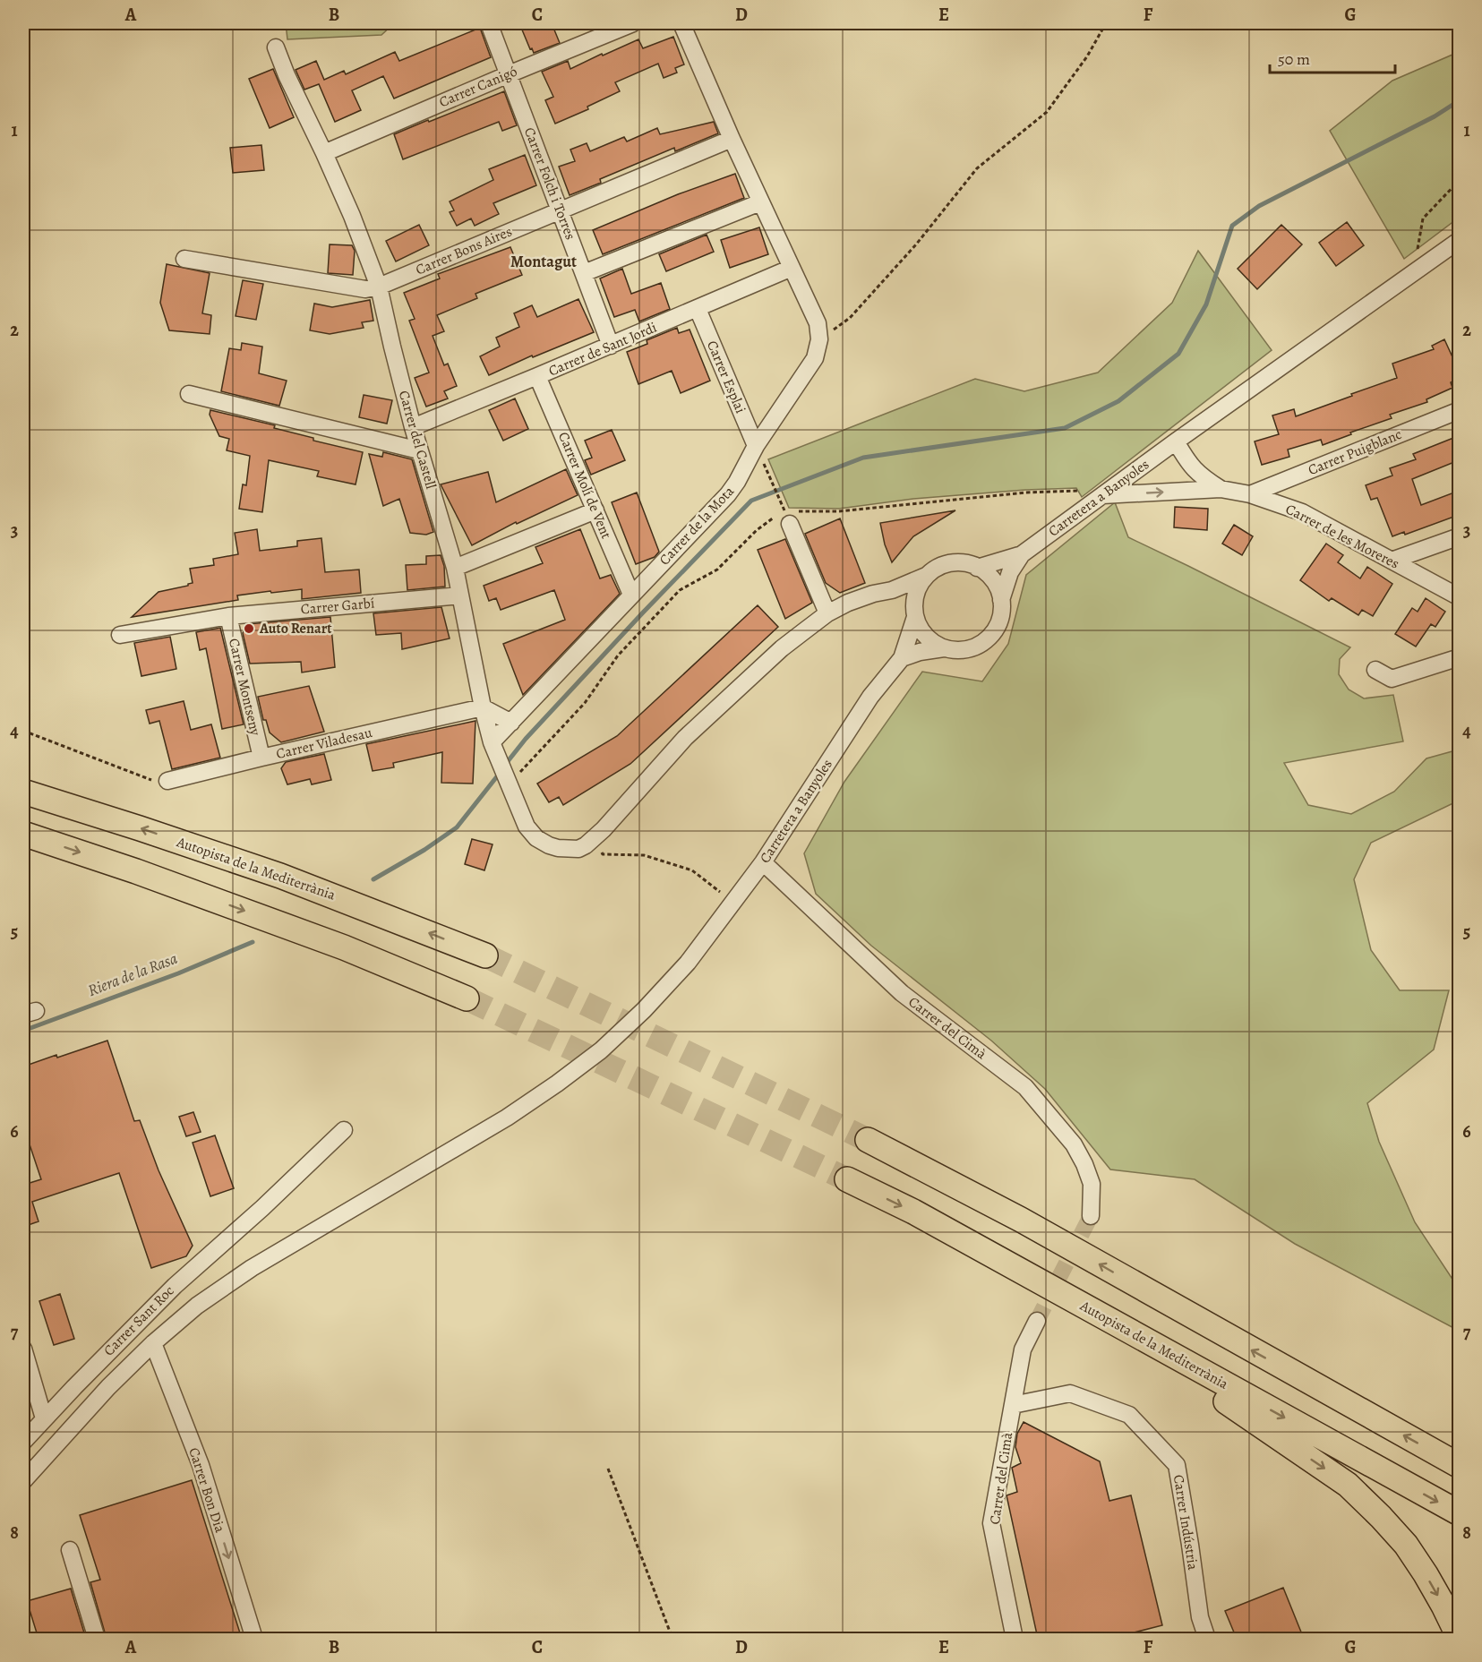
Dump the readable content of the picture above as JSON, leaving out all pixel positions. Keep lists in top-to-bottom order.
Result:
{
  "streets": {
    "highway": ["Autopista de la Mediterrània"],
    "street": [
      "Carrer Canigó",
      "Carrer Folch i Torres",
      "Carrer Bons Aires",
      "Carrer de Sant Jordi",
      "Carrer Esplai",
      "Carrer del Castell",
      "Carrer Puigblanc",
      "Carrer Molí de Vent",
      "Carretera a Banyoles",
      "Carrer de la Mota",
      "Carrer de les Moreres",
      "Carrer Garbí",
      "Carrer Montseny",
      "Carrer Viladesau",
      "Carrer del Cimà",
      "Carrer Sant Roc",
      "Carrer Bon Dia",
      "Carrer Indústria"
    ]
  },
  "crossings": [
    ["Carrer Canigó", "Carrer Folch i Torres"],
    ["Carrer Canigó", "Carrer del Castell"],
    ["Carrer Folch i Torres", "Carrer Bons Aires"],
    ["Carrer Folch i Torres", "Carrer de Sant Jordi"],
    ["Carrer Bons Aires", "Carrer del Castell"],
    ["Carrer de Sant Jordi", "Carrer Esplai"],
    ["Carrer de Sant Jordi", "Carrer del Castell"],
    ["Carrer de Sant Jordi", "Carrer Molí de Vent"],
    ["Carrer Esplai", "Carrer de la Mota"],
    ["Carrer del Castell", "Carrer de la Mota"],
    ["Carrer del Castell", "Carrer Garbí"],
    ["Carrer del Castell", "Carrer Viladesau"],
    ["Carrer Puigblanc", "Carrer de les Moreres"],
    ["Carrer Molí de Vent", "Carrer de la Mota"],
    ["Carretera a Banyoles", "Carrer de les Moreres"],
    ["Carretera a Banyoles", "Carrer del Cimà"],
    ["Carretera a Banyoles", "Carrer Bon Dia"],
    ["Carrer Garbí", "Carrer Montseny"],
    ["Carrer Montseny", "Carrer Viladesau"],
    ["Carrer del Cimà", "Carrer Indústria"]
  ],
  "one_way": ["Carrer Bon Dia"],
  "districts": ["Montagut"],
  "water": ["Riera de la Rasa"],
  "places": ["Auto Renart"],
  "scale_bar": "50 m",
  "grid": {
    "columns": [
      "A",
      "B",
      "C",
      "D",
      "E",
      "F",
      "G"
    ],
    "rows": [
      "1",
      "2",
      "3",
      "4",
      "5",
      "6",
      "7",
      "8"
    ]
  }
}
